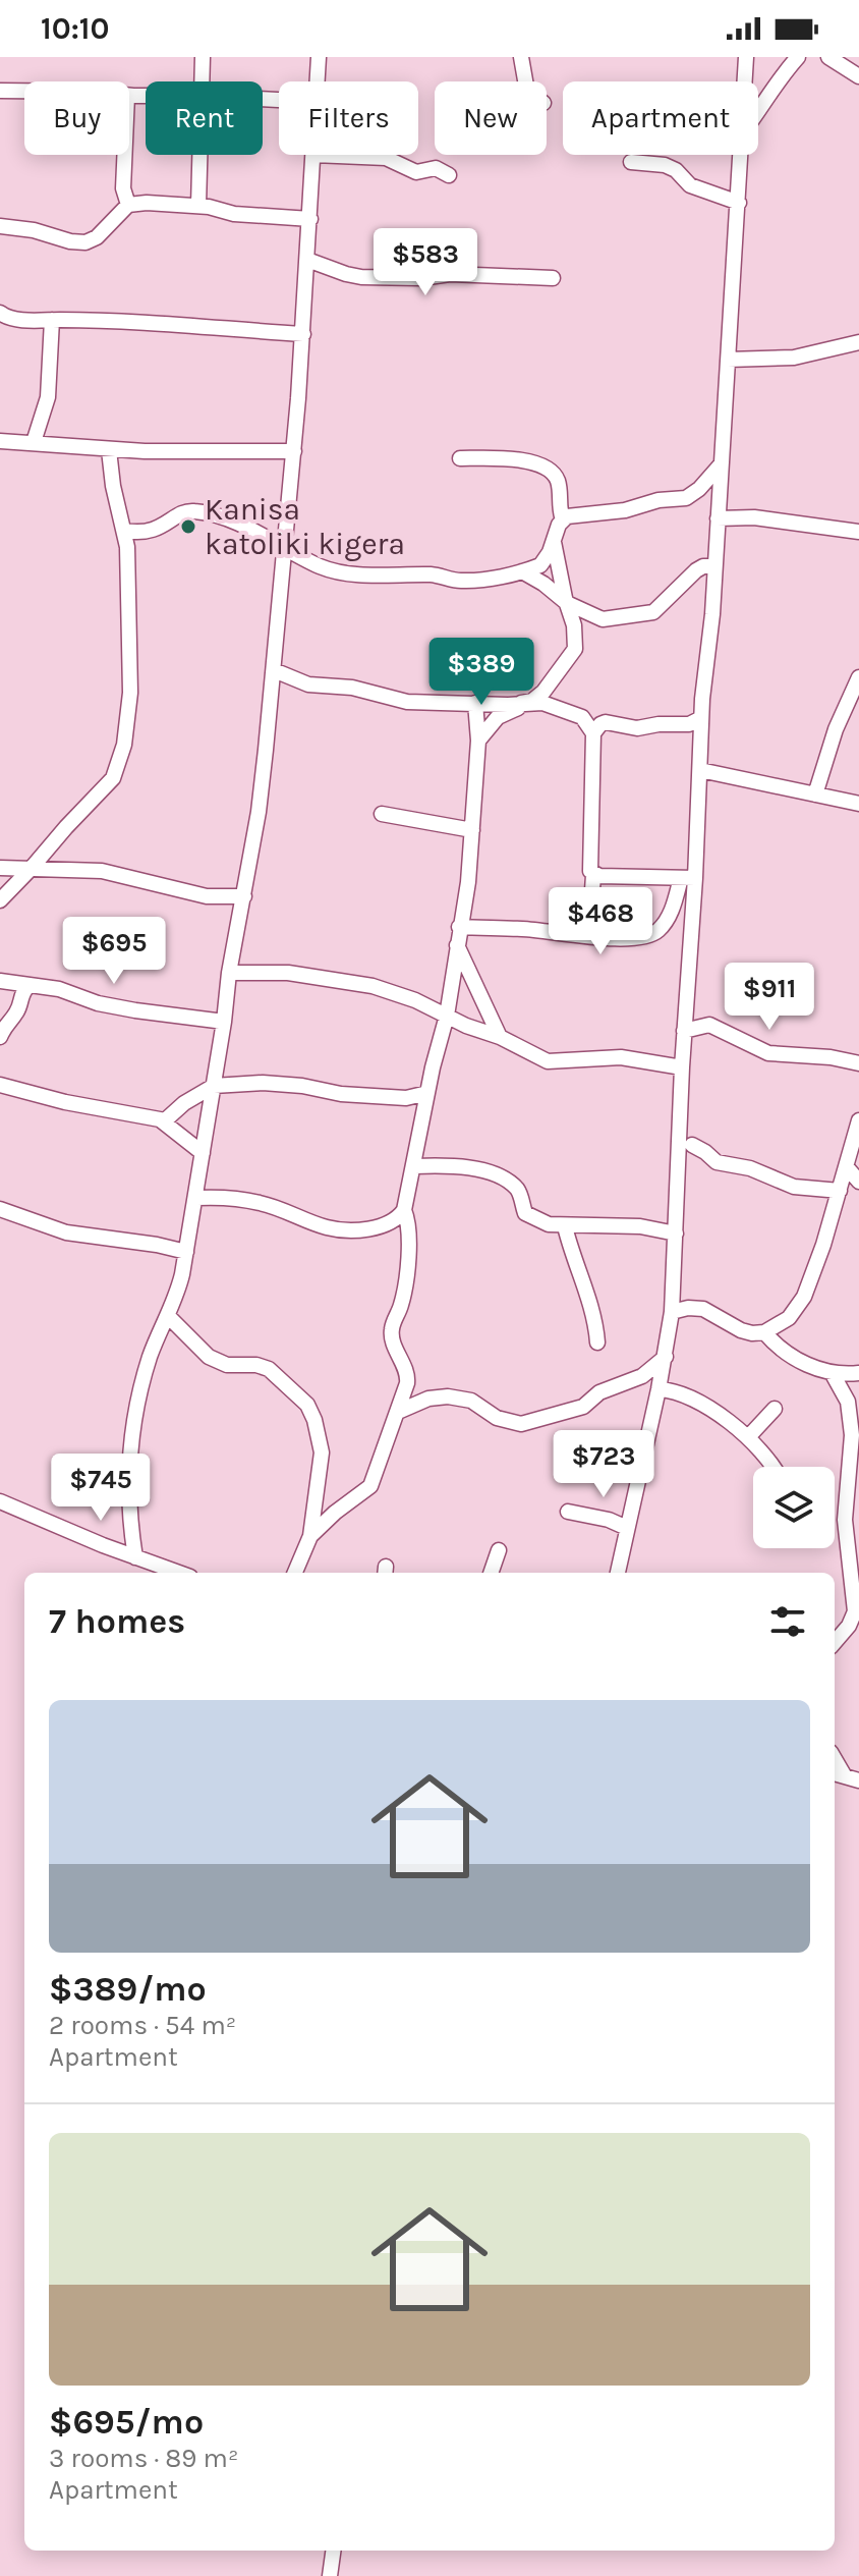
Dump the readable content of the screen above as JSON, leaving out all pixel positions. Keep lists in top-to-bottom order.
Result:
{
  "places": ["Kanisa katoliki kigera"],
  "page": {
    "status": "10:10",
    "chip": [
      "Buy",
      "Rent",
      "Filters",
      "New",
      "Apartment"
    ],
    "price": [
      "$583",
      "$389",
      "$468",
      "$695",
      "$911",
      "$723",
      "$745"
    ],
    "heading": "7 homes",
    "list": [
      {
        "name": "$389/mo",
        "note": "2 rooms · 54 m² · Apartment"
      },
      {
        "name": "$695/mo",
        "note": "3 rooms · 89 m² · Apartment"
      }
    ]
  }
}
